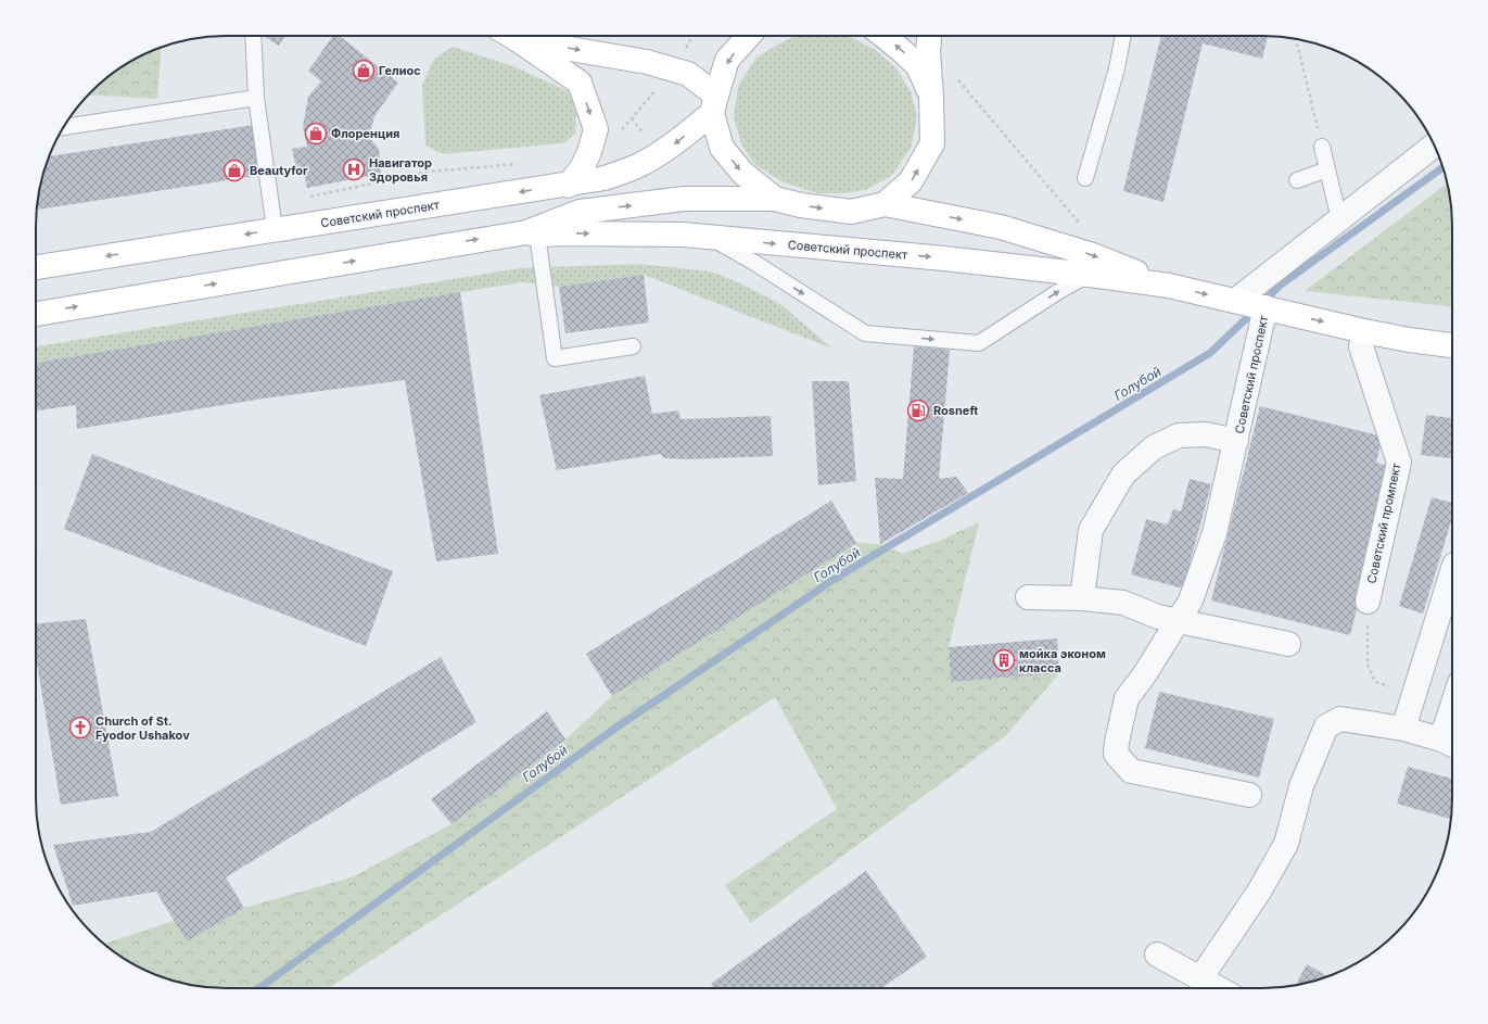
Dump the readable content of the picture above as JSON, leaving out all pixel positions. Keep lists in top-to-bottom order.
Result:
{
  "streets": {
    "main road": ["Советский проспект"],
    "street": ["Советский промпект"]
  },
  "crossings": [
    ["Советский проспект", "Советский промпект"]
  ],
  "water": ["Голубой"],
  "places": {
    "shop": ["Гелиос", "Флоренция", "Beautyfor"],
    "hospital": ["Навигатор Здоровья"],
    "fuel station": ["Rosneft"],
    "building": ["мойка эконом класса"],
    "church": ["Church of St. Fyodor Ushakov"]
  }
}
